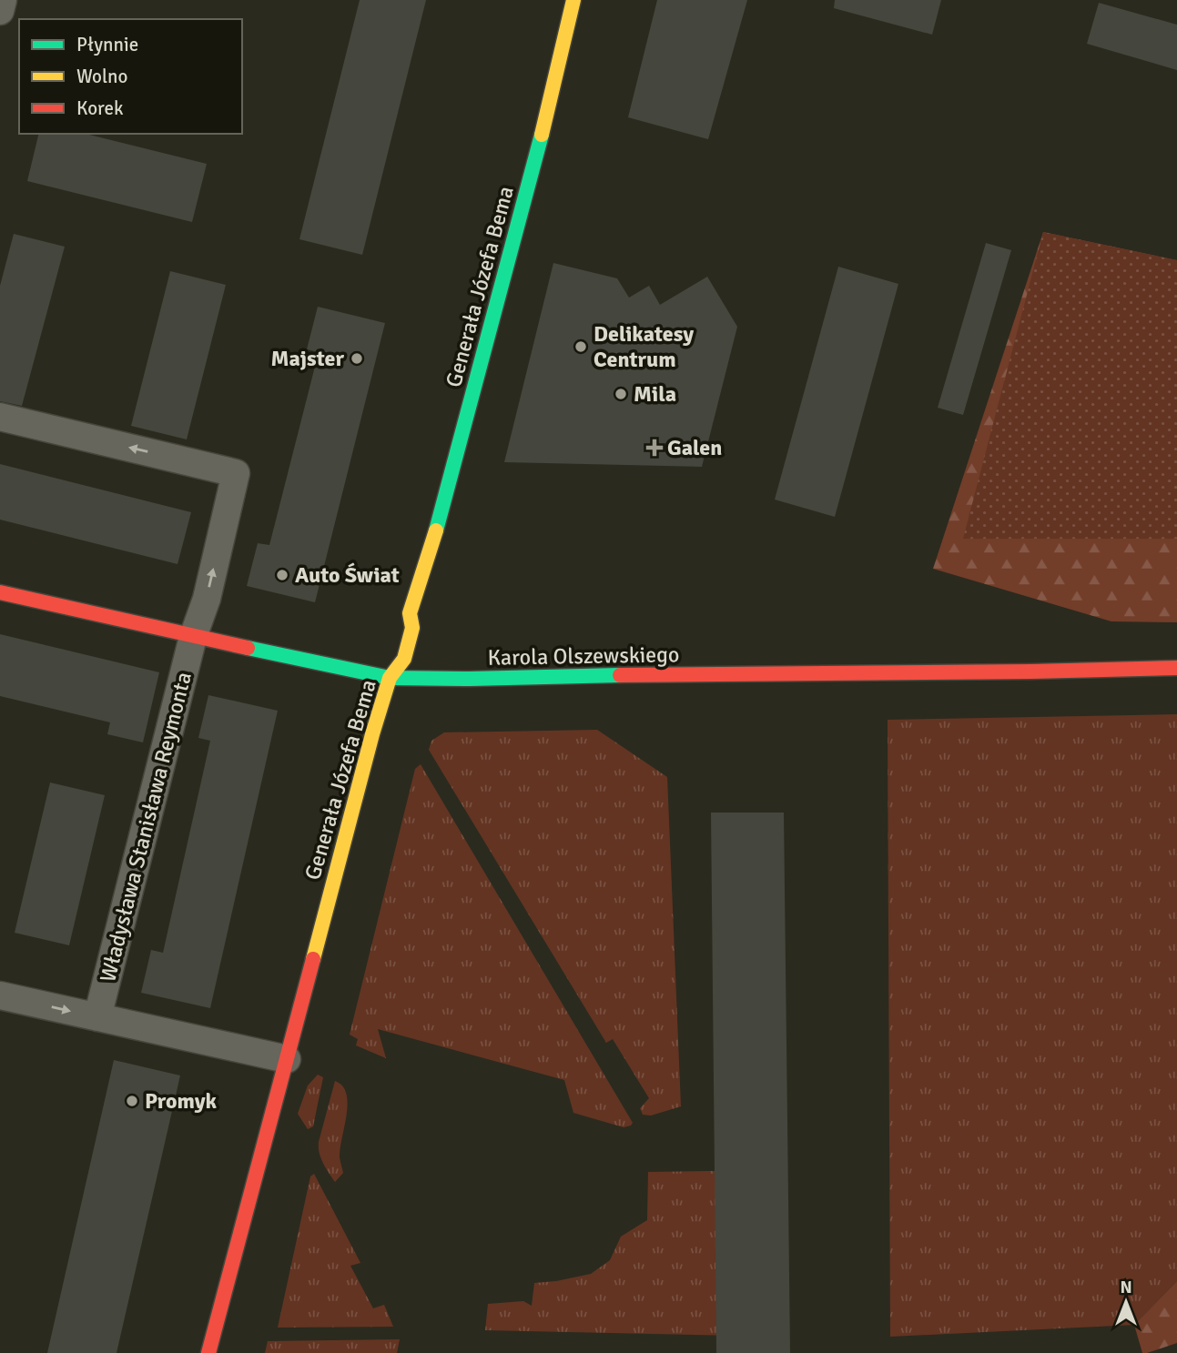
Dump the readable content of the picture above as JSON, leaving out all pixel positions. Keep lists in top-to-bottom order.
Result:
{
  "streets": {
    "street": ["Generała Józefa Bema", "Karola Olszewskiego", "Władysława Stanisława Reymonta"]
  },
  "crossings": [
    ["Generała Józefa Bema", "Karola Olszewskiego"],
    ["Karola Olszewskiego", "Władysława Stanisława Reymonta"]
  ],
  "places": {
    "other": [
      "Delikatesy Centrum",
      "Majster",
      "Mila",
      "Auto Świat",
      "Promyk"
    ],
    "health": ["Galen"]
  },
  "legend": ["Płynnie", "Wolno", "Korek"],
  "north": "top"
}
